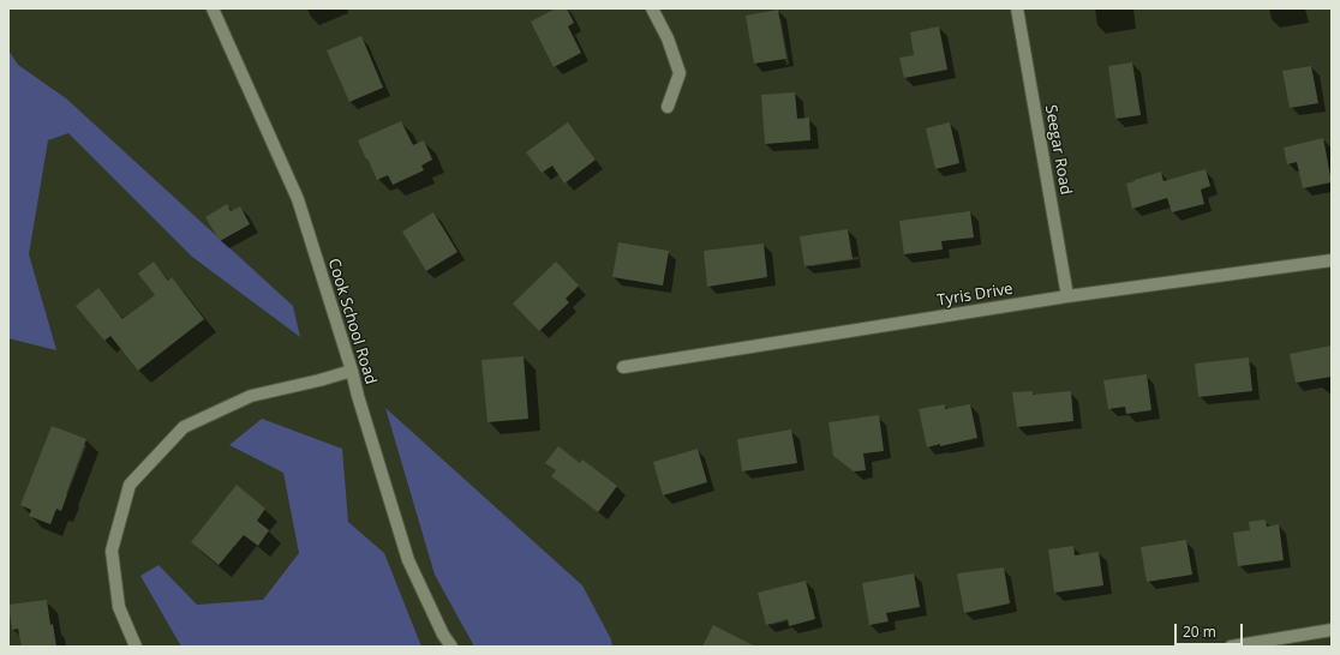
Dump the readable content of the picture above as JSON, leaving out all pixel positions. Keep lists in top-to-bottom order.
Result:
{
  "streets": {
    "street": ["Seegar Road", "Tyris Drive", "Cook School Road"]
  },
  "crossings": [
    ["Seegar Road", "Tyris Drive"]
  ],
  "scale_bar": "20 m"
}
